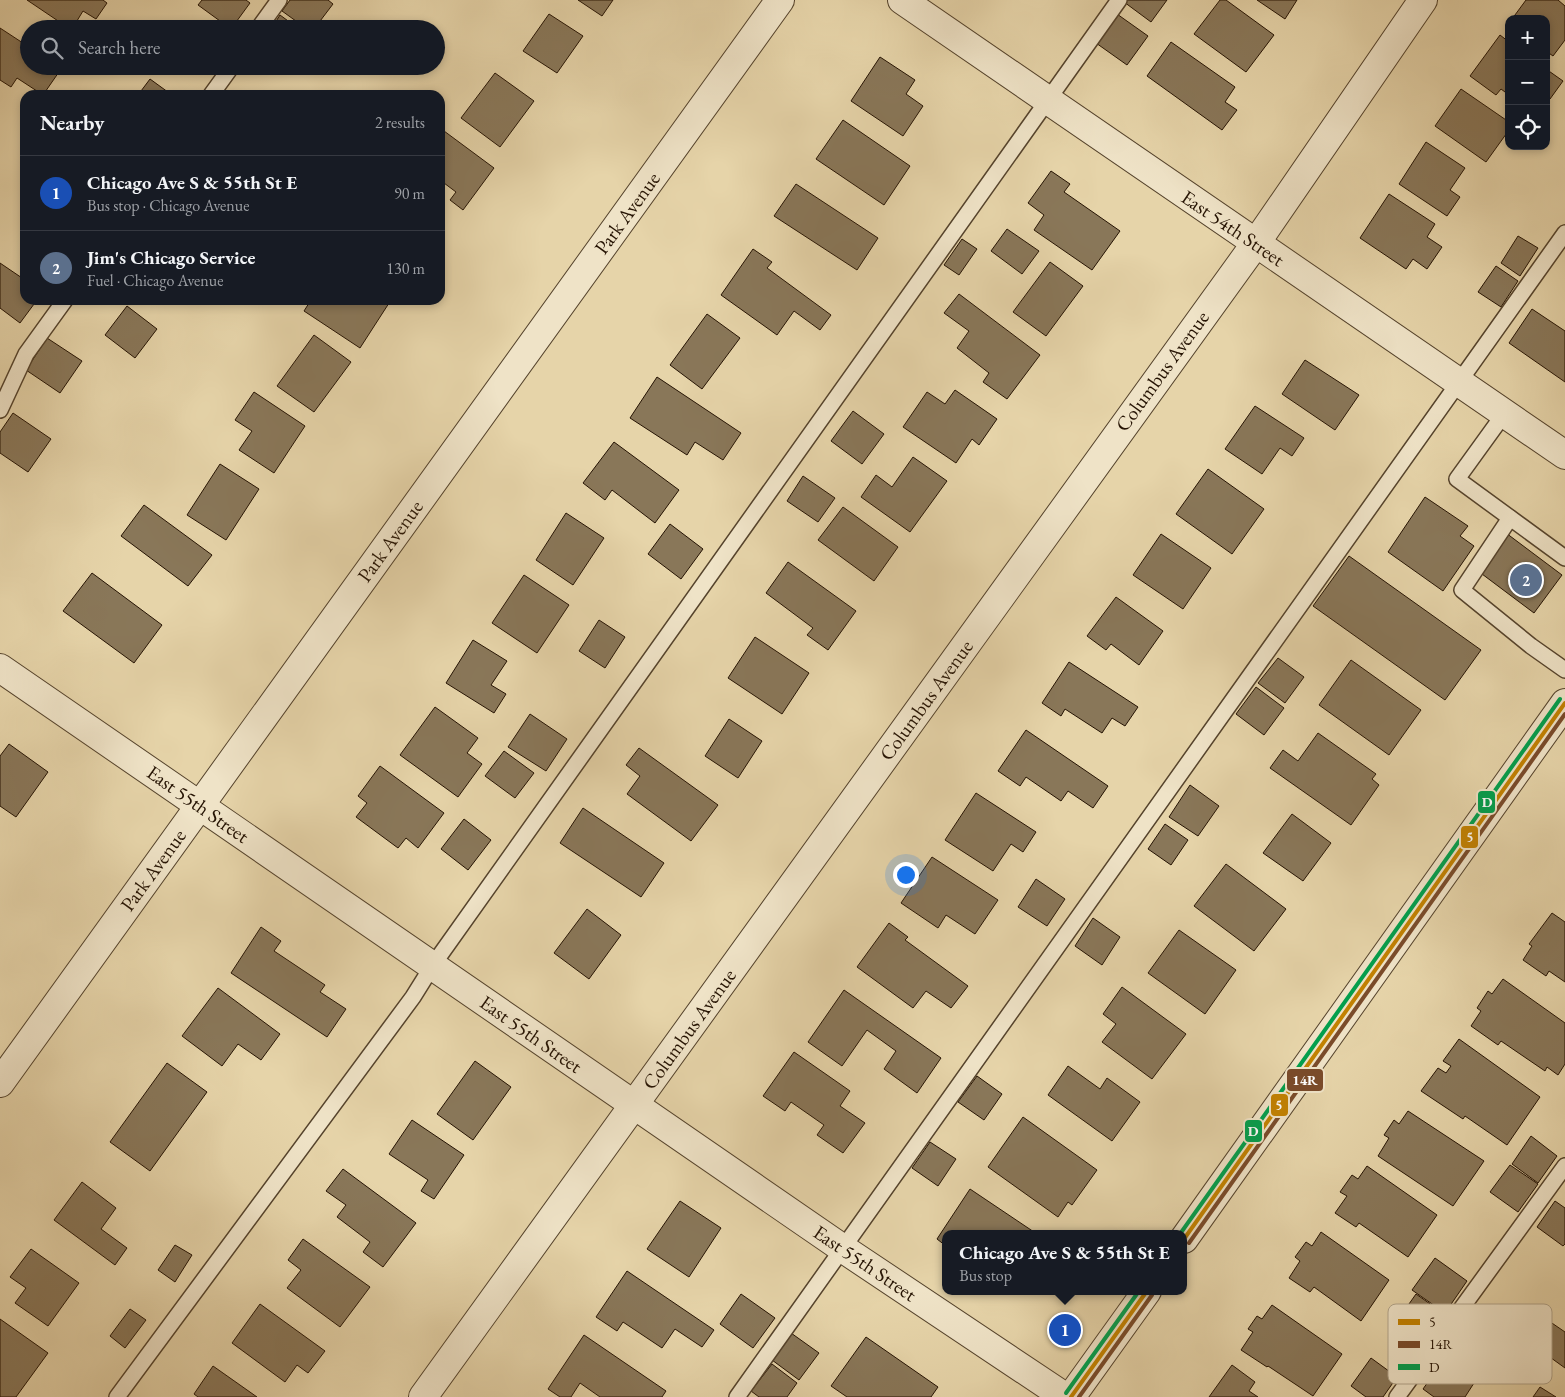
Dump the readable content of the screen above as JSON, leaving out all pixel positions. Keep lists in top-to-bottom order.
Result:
{
  "streets": {
    "street": [
      "Park Avenue",
      "East 54th Street",
      "Columbus Avenue",
      "East 55th Street"
    ]
  },
  "crossings": [
    ["Park Avenue", "East 55th Street"],
    ["East 54th Street", "Columbus Avenue"],
    ["Columbus Avenue", "East 55th Street"]
  ],
  "lines": ["transit line D", "transit line 5", "transit line 14R"],
  "legend": ["5", "14R", "D"],
  "page": {
    "map_buttons": ["+", "−"],
    "search": "Search here",
    "heading": ["Nearby", "2 results"],
    "list": [
      {
        "mark": "1",
        "name": "Chicago Ave S & 55th St E",
        "note": "Bus stop · Chicago Avenue",
        "value": "90 m"
      },
      {
        "mark": "2",
        "name": "Jim's Chicago Service",
        "note": "Fuel · Chicago Avenue",
        "value": "130 m"
      }
    ],
    "pins": ["2", "1"],
    "popup": ["Chicago Ave S & 55th St E", "Bus stop"]
  }
}
